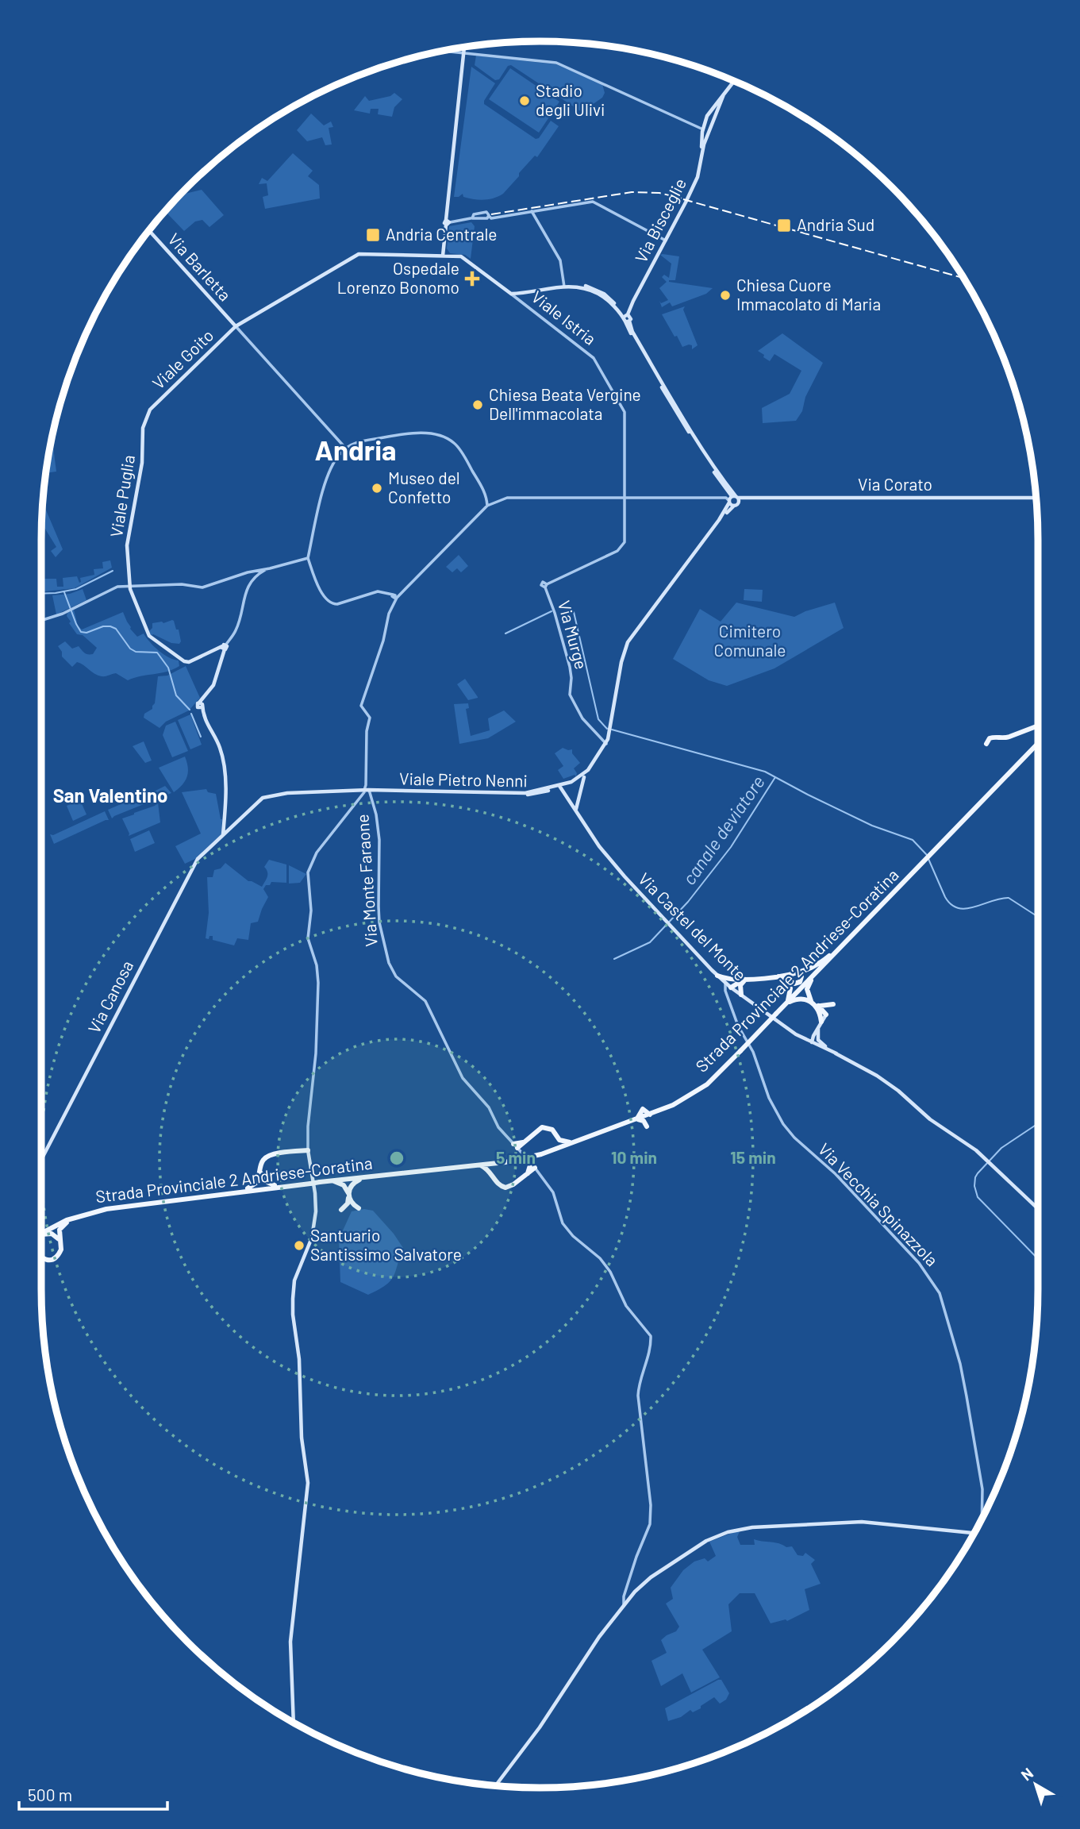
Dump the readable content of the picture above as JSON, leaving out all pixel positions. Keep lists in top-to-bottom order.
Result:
{
  "streets": {
    "main road": [
      "Via Bisceglie",
      "Via Barletta",
      "Viale Istria",
      "Viale Goito",
      "Via Corato",
      "Viale Puglia",
      "Viale Pietro Nenni",
      "Via Castel del Monte",
      "Strada Provinciale 2 Andriese-Coratina",
      "Via Canosa"
    ],
    "street": ["Via Murge", "Via Monte Faraone", "Via Vecchia Spinazzola"]
  },
  "crossings": [
    ["Via Barletta", "Viale Goito"],
    ["Viale Istria", "Viale Goito"],
    ["Viale Istria", "Via Murge"],
    ["Viale Goito", "Viale Puglia"],
    ["Viale Pietro Nenni", "Via Monte Faraone"],
    ["Viale Pietro Nenni", "Via Castel del Monte"],
    ["Viale Pietro Nenni", "Via Canosa"],
    ["Via Castel del Monte", "Via Vecchia Spinazzola"]
  ],
  "districts": ["Andria", "San Valentino"],
  "water": ["canale deviatore"],
  "parks": ["Cimitero Comunale"],
  "places": {
    "other": [
      "Stadio degli Ulivi",
      "Chiesa Cuore Immacolato di Maria",
      "Chiesa Beata Vergine Dell'immacolata",
      "Museo del Confetto",
      "Santuario Santissimo Salvatore"
    ],
    "transit": ["Andria Sud", "Andria Centrale"],
    "health": ["Ospedale Lorenzo Bonomo"]
  },
  "scale_bar": "500 m",
  "north": "top left",
  "rings": ["5 min", "10 min", "15 min"]
}
